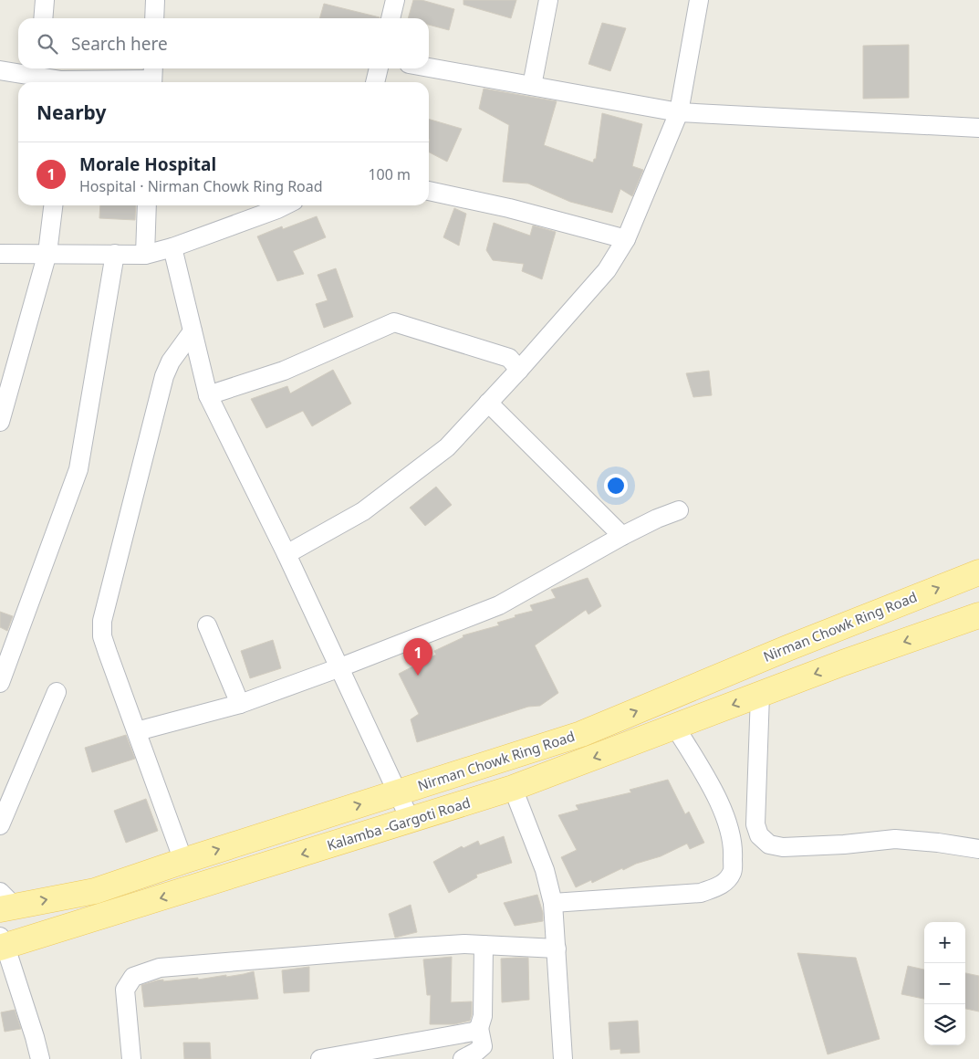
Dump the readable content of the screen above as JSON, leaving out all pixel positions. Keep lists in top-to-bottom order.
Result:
{
  "streets": {
    "main road": ["Nirman Chowk Ring Road", "Kalamba -Gargoti Road"]
  },
  "one_way": ["Nirman Chowk Ring Road", "Kalamba -Gargoti Road"],
  "page": {
    "search": "Search here",
    "heading": "Nearby",
    "list": [
      {
        "mark": "1",
        "name": "Morale Hospital",
        "note": "Hospital · Nirman Chowk Ring Road",
        "value": "100 m"
      }
    ],
    "pins": "1",
    "map_buttons": ["+", "−"]
  }
}
